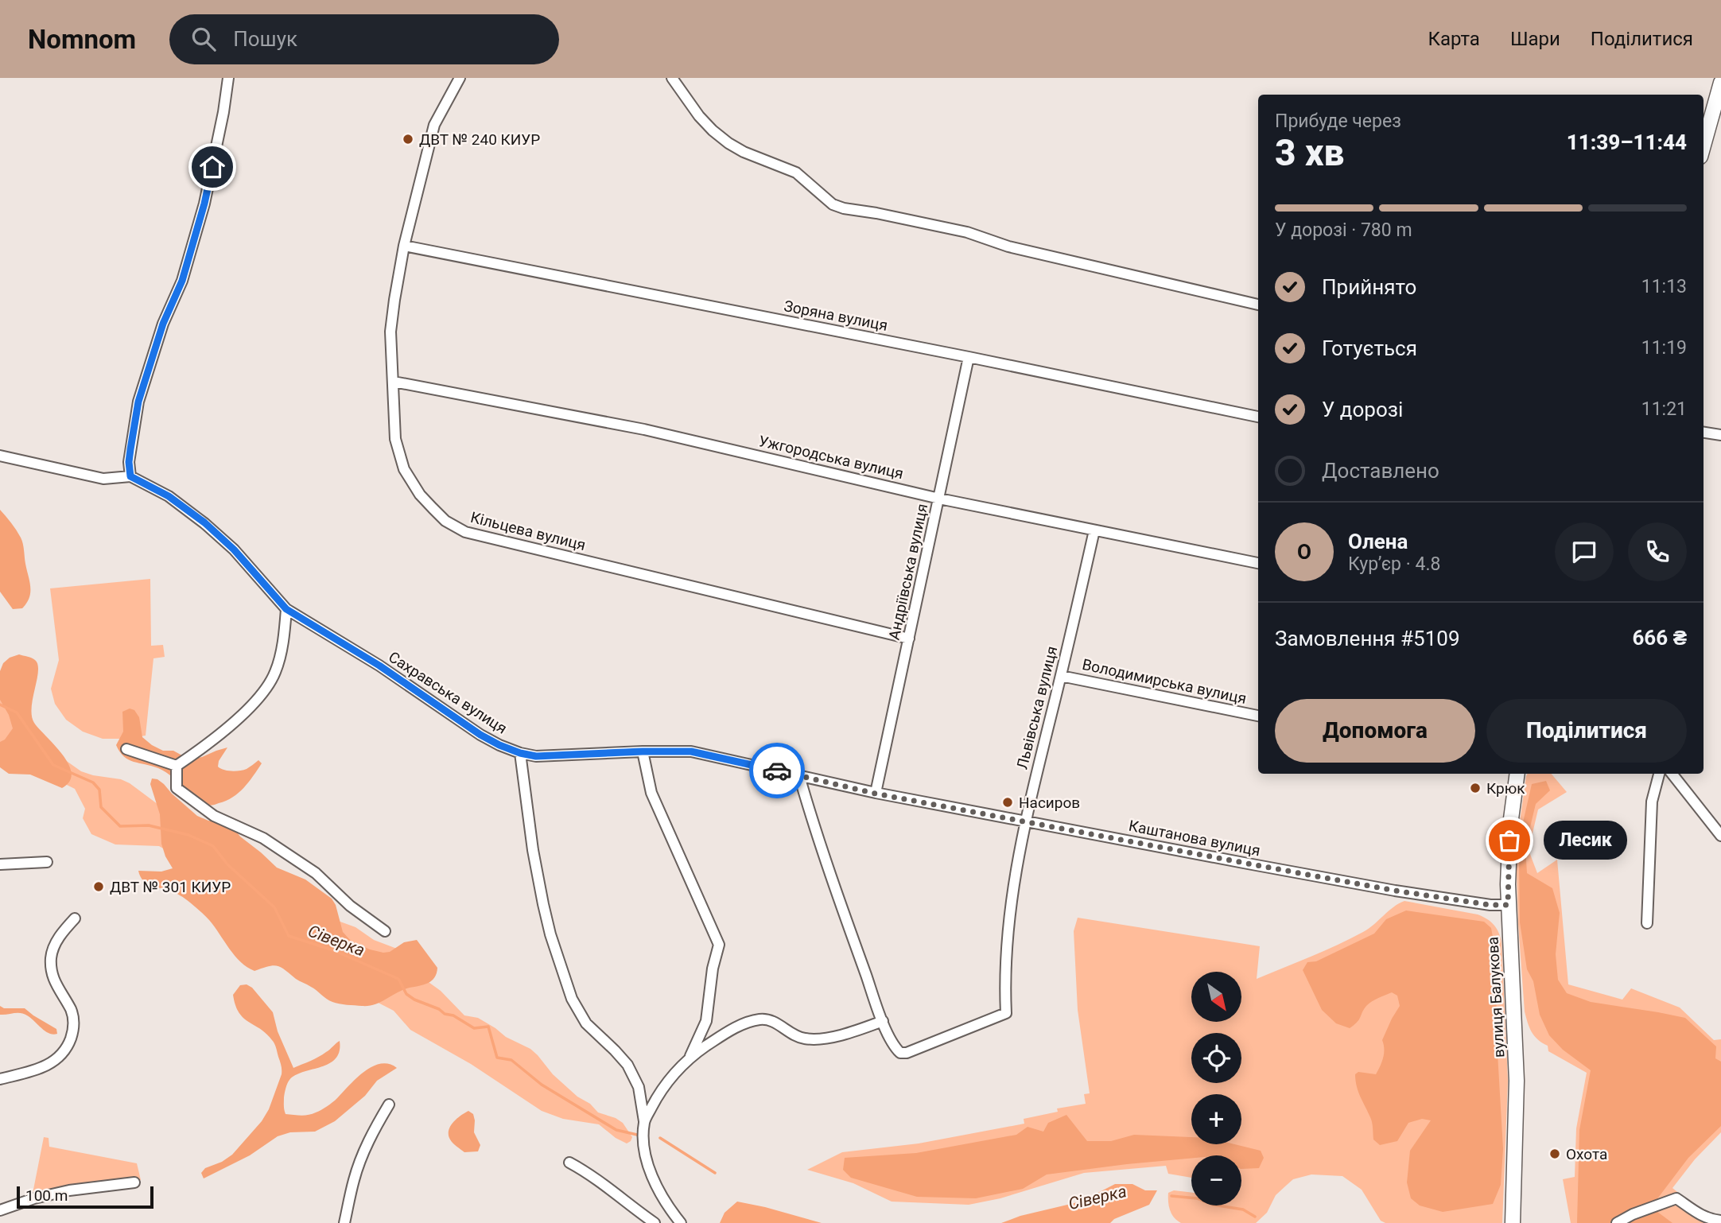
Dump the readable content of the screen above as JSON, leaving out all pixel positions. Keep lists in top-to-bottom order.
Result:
{
  "streets": {
    "main road": ["вулиця Балукова"],
    "street": [
      "Зоряна вулиця",
      "Ужгородська вулиця",
      "Кільцева вулиця",
      "Андріївська вулиця",
      "Володимирська вулиця",
      "Сахравська вулиця",
      "Львівська вулиця",
      "Каштанова вулиця"
    ]
  },
  "crossings": [
    ["Зоряна вулиця", "Кільцева вулиця"],
    ["Зоряна вулиця", "Андріївська вулиця"],
    ["Ужгородська вулиця", "Кільцева вулиця"],
    ["Ужгородська вулиця", "Андріївська вулиця"],
    ["Ужгородська вулиця", "Львівська вулиця"],
    ["Кільцева вулиця", "Андріївська вулиця"],
    ["Андріївська вулиця", "Сахравська вулиця"],
    ["Андріївська вулиця", "Каштанова вулиця"],
    ["Володимирська вулиця", "Львівська вулиця"],
    ["Сахравська вулиця", "Каштанова вулиця"],
    ["Львівська вулиця", "Каштанова вулиця"],
    ["Каштанова вулиця", "вулиця Балукова"]
  ],
  "water": ["Сіверка"],
  "places": [
    "ДВТ № 240 КИУР",
    "Крюк",
    "Насиров",
    "Лесик",
    "ДВТ № 301 КИУР",
    "Охота"
  ],
  "scale_bar": "100 m",
  "north": "bottom right",
  "page": {
    "header": "Nomnom",
    "search": "Пошук",
    "nav": ["Карта", "Шари", "Поділитися"],
    "heading": ["3 хв", "Прибуде через", "11:39–11:44"],
    "panel": [
      "Олена",
      "Кур’єр · 4.8",
      "Замовлення #5109",
      "666 ₴"
    ],
    "bar": "У дорозі · 780 m",
    "list": [
      ["Прийнято", "11:13"],
      ["Готується", "11:19"],
      ["У дорозі", "11:21"],
      "Доставлено"
    ],
    "round": "О",
    "buttons": ["Допомога", "Поділитися"],
    "bubble": "Лесик",
    "map_buttons": ["+", "−"],
    "scale": "100 m"
  }
}
